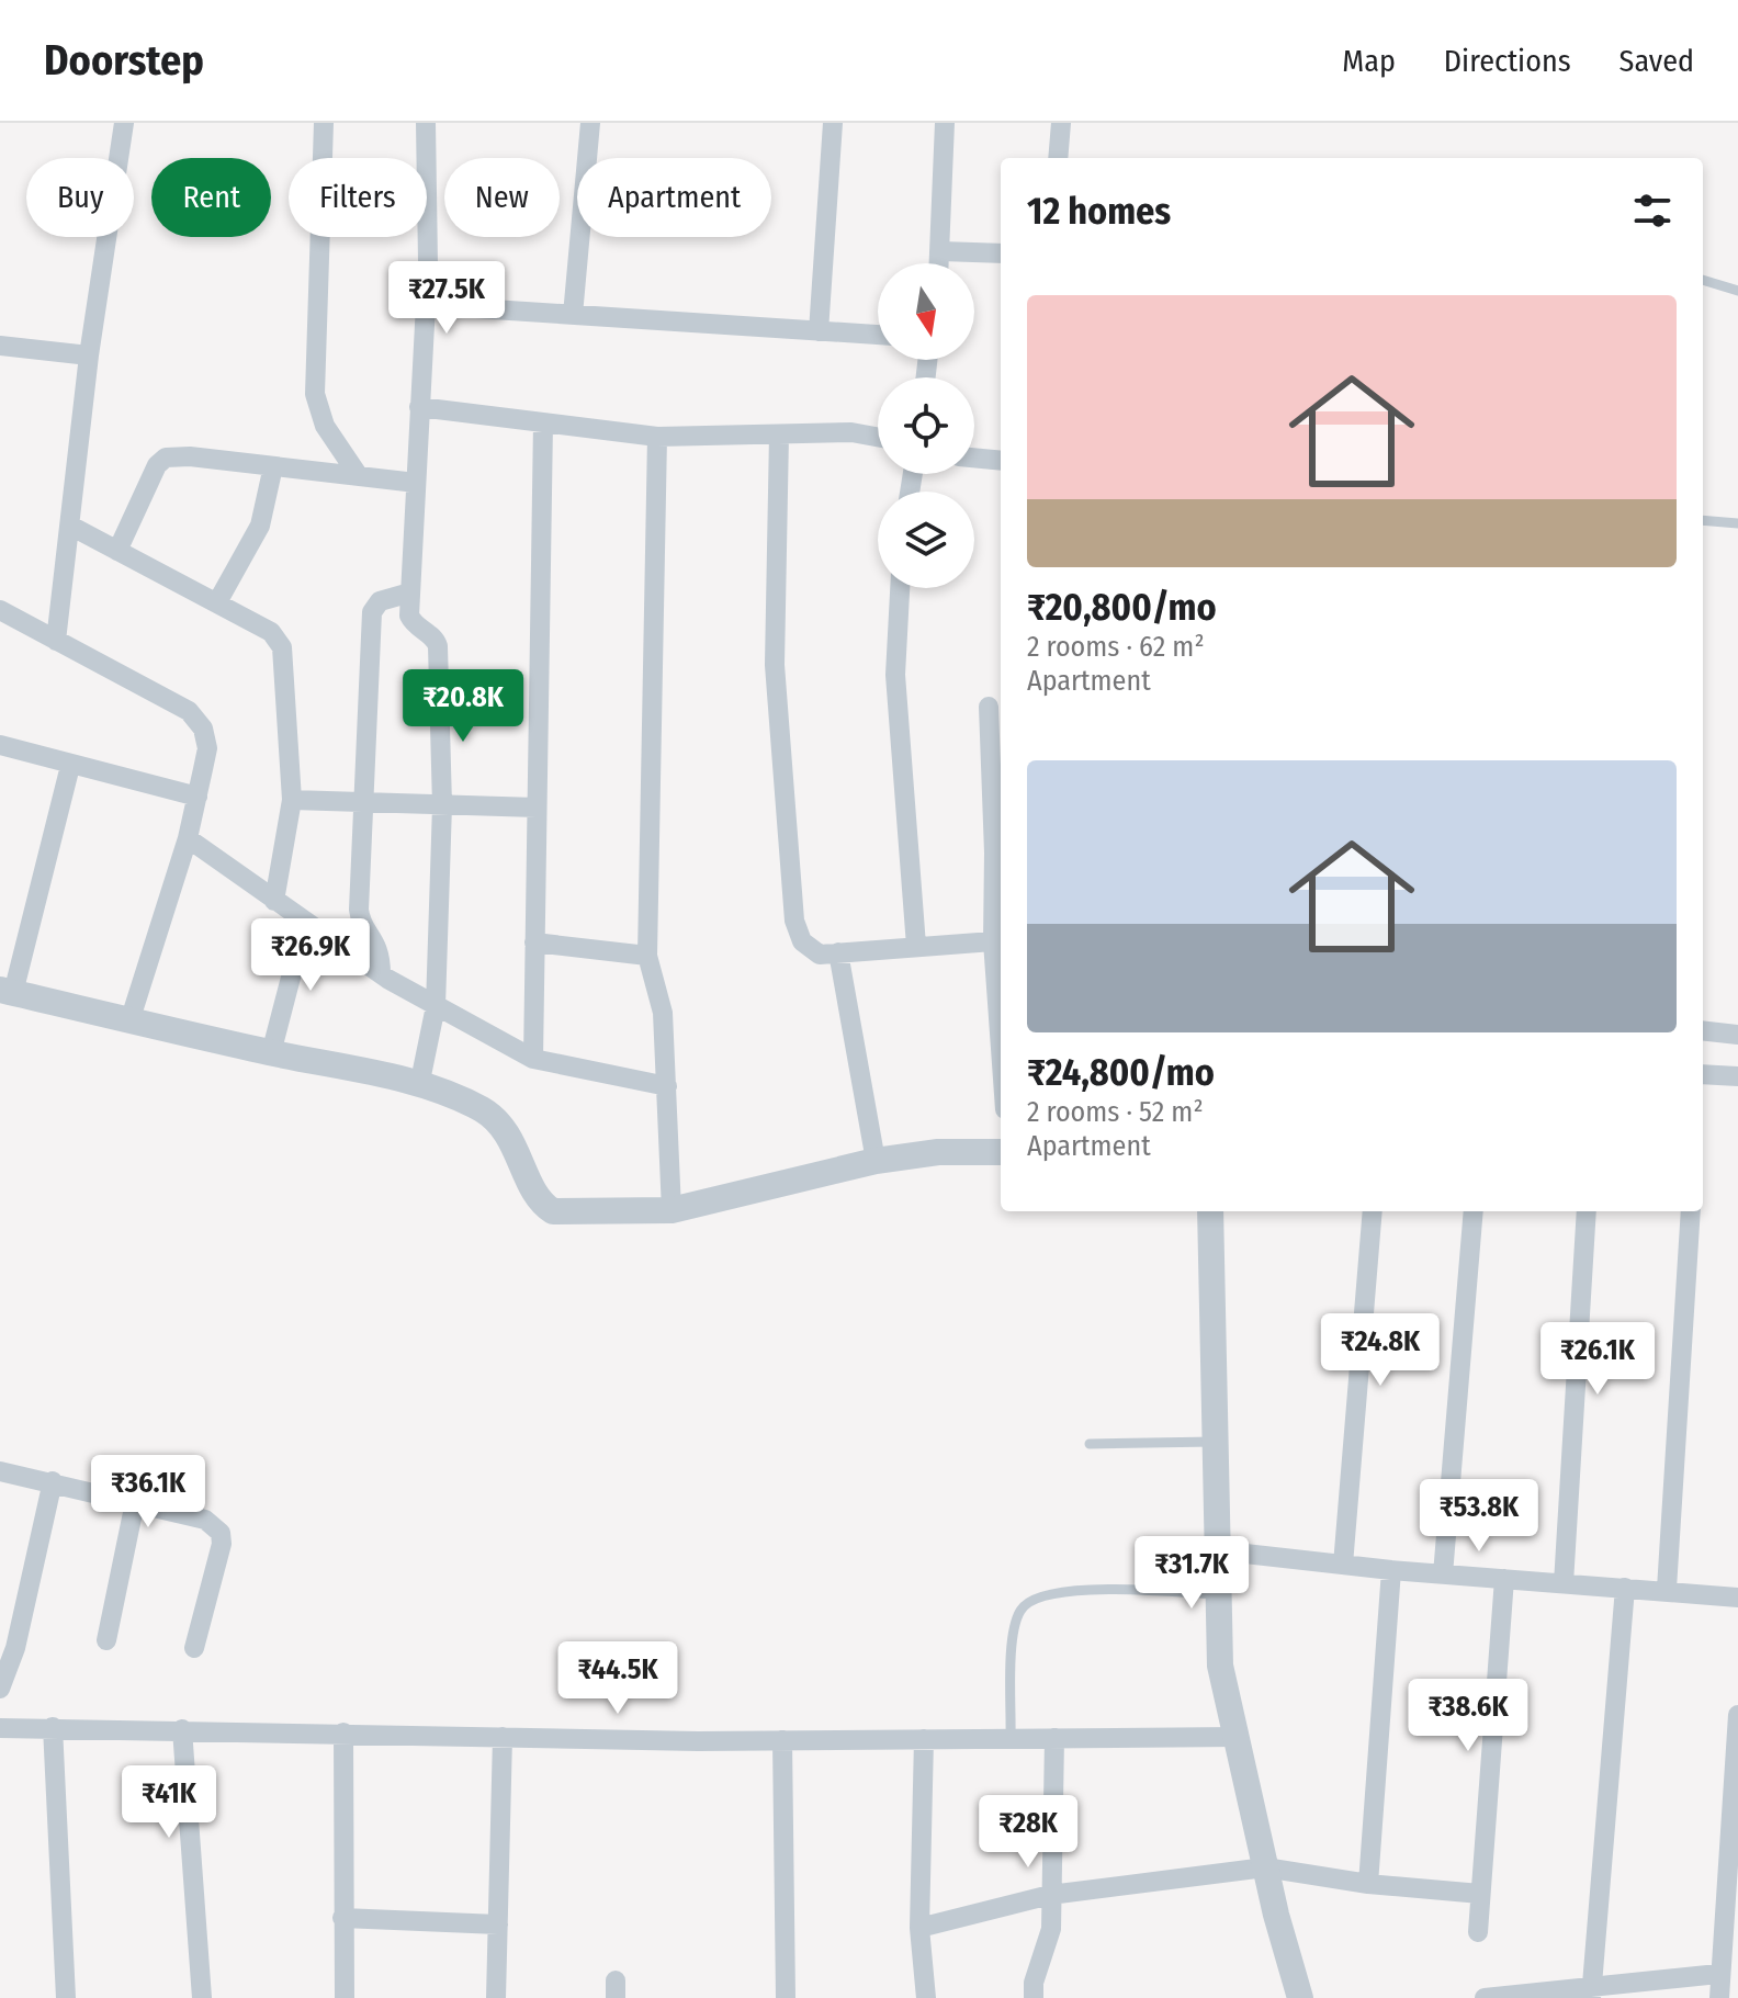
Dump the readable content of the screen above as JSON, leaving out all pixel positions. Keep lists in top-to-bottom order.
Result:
{
  "north": "bottom",
  "page": {
    "header": "Doorstep",
    "nav": ["Map", "Directions", "Saved"],
    "chip": [
      "Buy",
      "Rent",
      "Filters",
      "New",
      "Apartment"
    ],
    "heading": "12 homes",
    "price": [
      "₹27.5K",
      "₹20.8K",
      "₹26.9K",
      "₹24.8K",
      "₹26.1K",
      "₹36.1K",
      "₹53.8K",
      "₹31.7K",
      "₹44.5K",
      "₹38.6K",
      "₹41K",
      "₹28K"
    ],
    "list": [
      {
        "name": "₹20,800/mo",
        "note": "2 rooms · 62 m² · Apartment"
      },
      {
        "name": "₹24,800/mo",
        "note": "2 rooms · 52 m² · Apartment"
      }
    ]
  }
}
